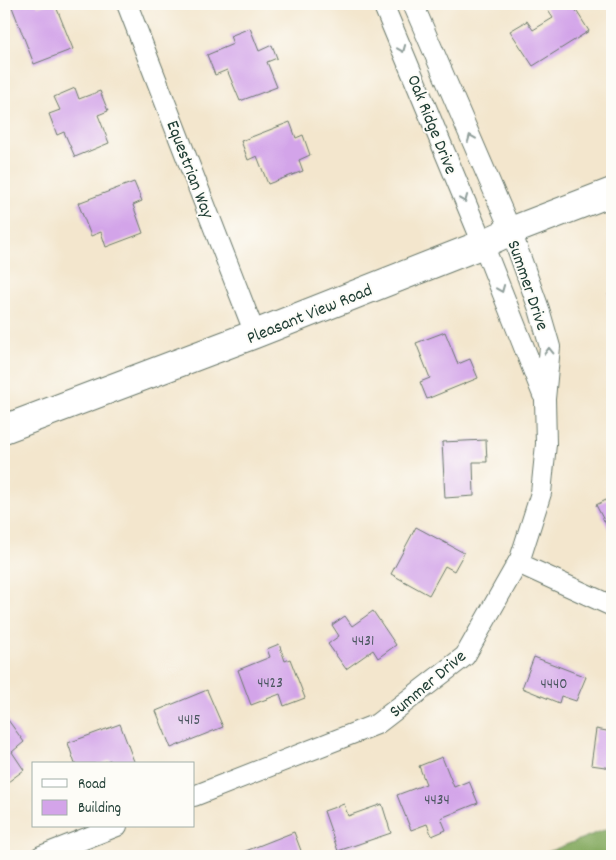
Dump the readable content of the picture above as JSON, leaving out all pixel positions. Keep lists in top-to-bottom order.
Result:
{
  "streets": {
    "main road": ["Pleasant View Road"],
    "street": ["Oak Ridge Drive", "Equestrian Way", "Summer Drive"]
  },
  "crossings": [
    ["Oak Ridge Drive", "Summer Drive"],
    ["Oak Ridge Drive", "Pleasant View Road"],
    ["Equestrian Way", "Pleasant View Road"],
    ["Summer Drive", "Pleasant View Road"]
  ],
  "house_numbers": [
    "4431",
    "4423",
    "4440",
    "4415",
    "4434"
  ],
  "legend": ["Road", "Building"]
}
